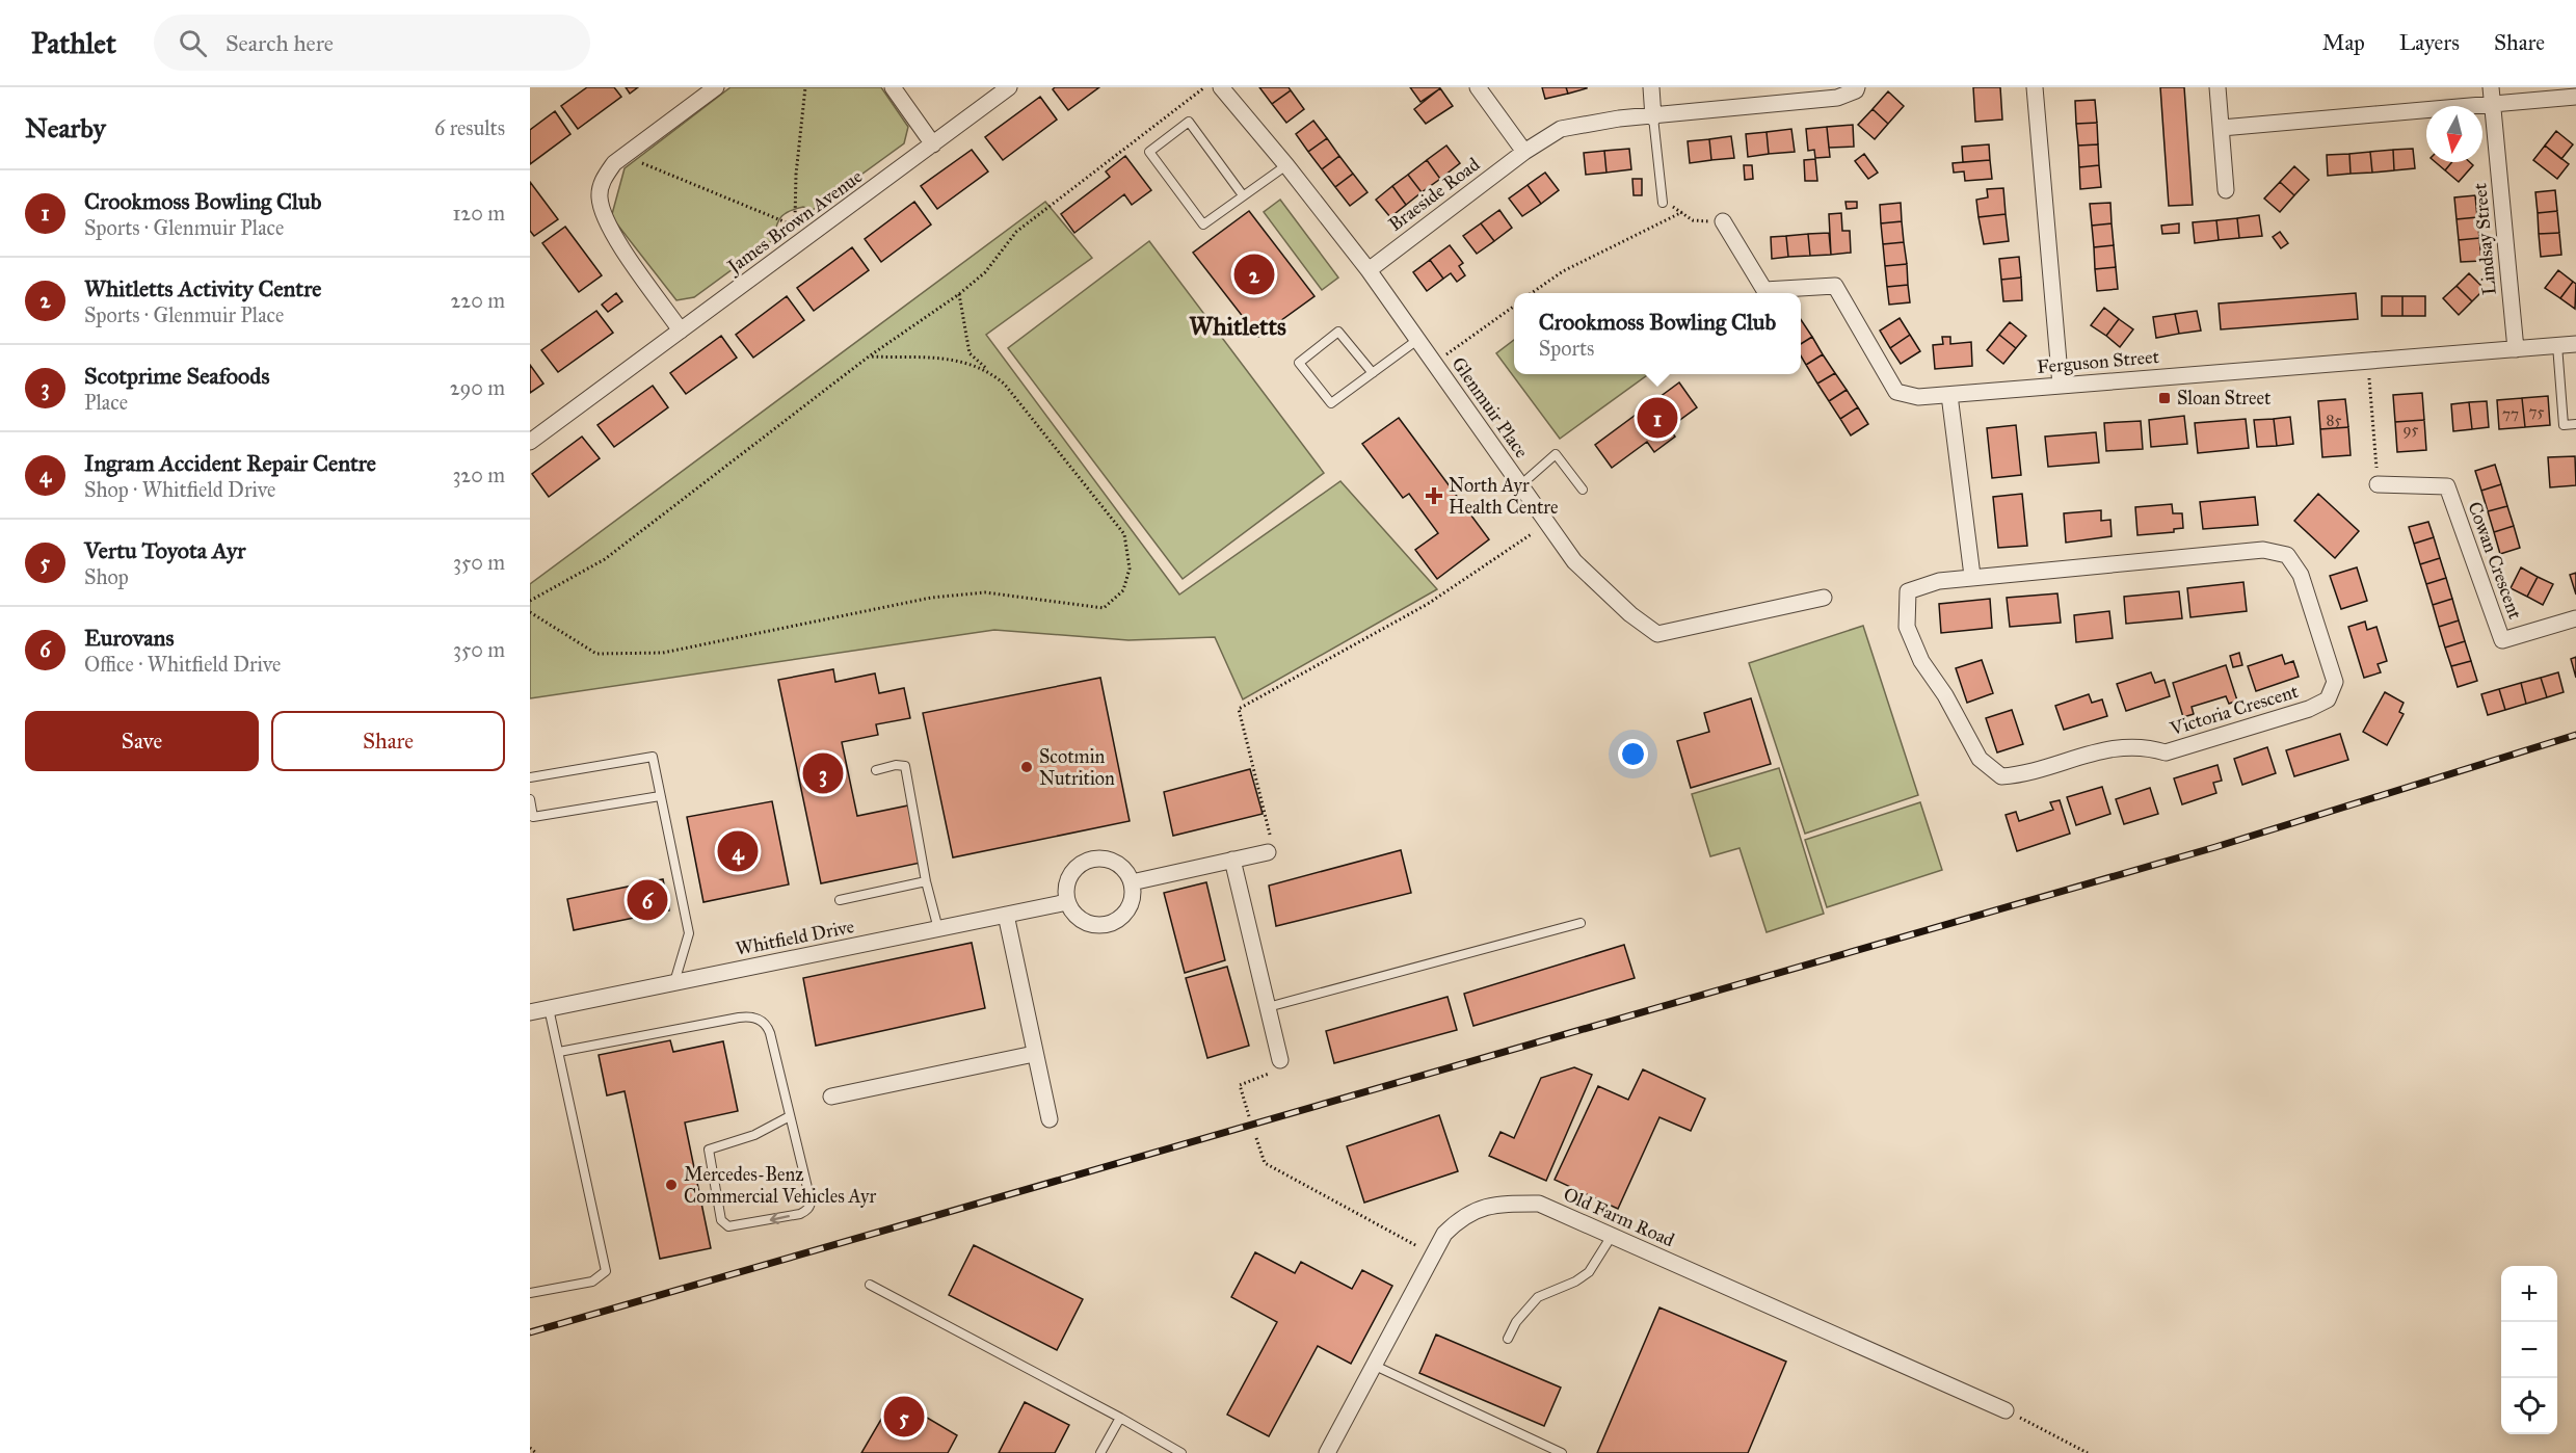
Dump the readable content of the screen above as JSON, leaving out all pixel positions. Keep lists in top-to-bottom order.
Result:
{
  "streets": {
    "street": [
      "Braeside Road",
      "James Brown Avenue",
      "Lindsay Street",
      "Ferguson Street",
      "Glenmuir Place",
      "Cowan Crescent",
      "Victoria Crescent",
      "Whitfield Drive",
      "Old Farm Road"
    ]
  },
  "crossings": [
    ["Braeside Road", "Glenmuir Place"],
    ["Lindsay Street", "Ferguson Street"]
  ],
  "districts": ["Whitletts"],
  "places": {
    "transit": ["Sloan Street"],
    "health": ["North Ayr Health Centre"],
    "other": ["Scotmin Nutrition", "Mercedes-Benz Commercial Vehicles Ayr"]
  },
  "house_numbers": [
    "75",
    "77",
    "85",
    "95"
  ],
  "north": "bottom",
  "page": {
    "header": "Pathlet",
    "search": "Search here",
    "nav": ["Map", "Layers", "Share"],
    "heading": ["Nearby", "6 results"],
    "list": [
      {
        "mark": "1",
        "name": "Crookmoss Bowling Club",
        "note": "Sports · Glenmuir Place",
        "value": "120 m"
      },
      {
        "mark": "2",
        "name": "Whitletts Activity Centre",
        "note": "Sports · Glenmuir Place",
        "value": "220 m"
      },
      {
        "mark": "3",
        "name": "Scotprime Seafoods",
        "note": "Place",
        "value": "290 m"
      },
      {
        "mark": "4",
        "name": "Ingram Accident Repair Centre",
        "note": "Shop · Whitfield Drive",
        "value": "320 m"
      },
      {
        "mark": "5",
        "name": "Vertu Toyota Ayr",
        "note": "Shop",
        "value": "350 m"
      },
      {
        "mark": "6",
        "name": "Eurovans",
        "note": "Office · Whitfield Drive",
        "value": "350 m"
      }
    ],
    "pins": [
      "2",
      "1",
      "3",
      "4",
      "6",
      "5"
    ],
    "popup": ["Crookmoss Bowling Club", "Sports"],
    "buttons": ["Save", "Share"],
    "map_buttons": ["+", "−"]
  }
}
